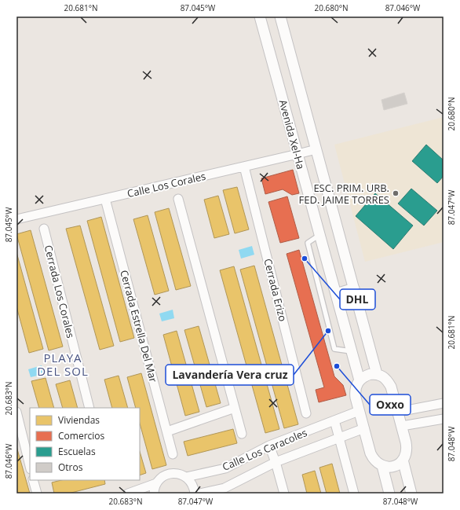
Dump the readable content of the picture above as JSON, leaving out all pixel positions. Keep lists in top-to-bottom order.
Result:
{
  "streets": {
    "street": [
      "Avenida Xel-Ha",
      "Calle Los Corales",
      "Cerrada Erizo",
      "Cerrada Los Corales",
      "Cerrada Estrella Del Mar",
      "Calle Los Caracoles"
    ]
  },
  "crossings": [
    ["Avenida Xel-Ha", "Calle Los Corales"],
    ["Calle Los Corales", "Cerrada Erizo"],
    ["Calle Los Corales", "Cerrada Estrella Del Mar"]
  ],
  "districts": ["PLAYA DEL SOL"],
  "places": [
    "ESC. PRIM. URB. FED. JAIME TORRES",
    "DHL",
    "Lavandería Vera cruz",
    "Oxxo"
  ],
  "legend": [
    "Viviendas",
    "Comercios",
    "Escuelas",
    "Otros"
  ],
  "coordinates": [
    "20.681°N",
    "87.045°W",
    "20.680°N",
    "87.046°W",
    "87.047°W",
    "20.683°N",
    "87.048°W"
  ]
}
